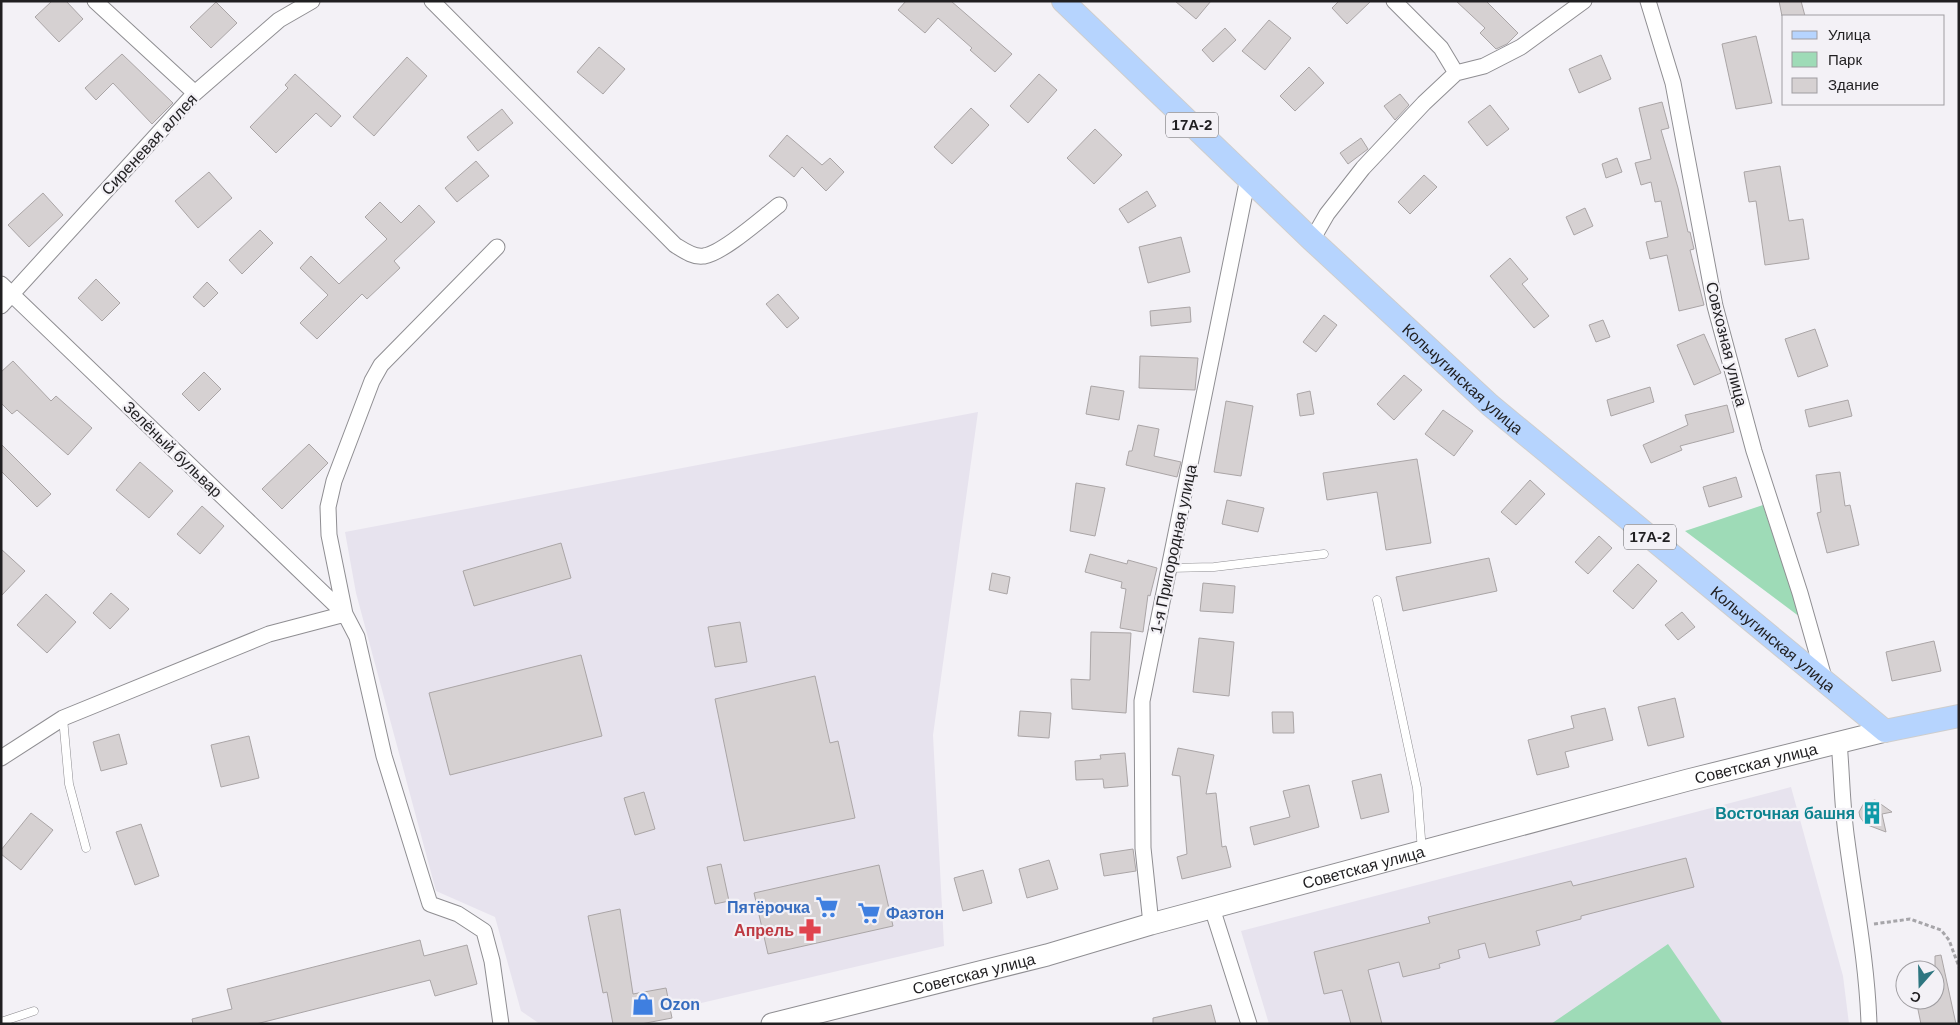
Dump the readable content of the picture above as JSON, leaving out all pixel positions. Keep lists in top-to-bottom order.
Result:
{
  "streets": {
    "main road": ["17А-2", "Кольчугинская улица", "Советская улица"],
    "street": [
      "Сиреневая аллея",
      "Совхозная улица",
      "Зелёный бульвар",
      "1-я Пригородная улица"
    ]
  },
  "crossings": [
    ["Сиреневая аллея", "Зелёный бульвар"],
    ["Совхозная улица", "Кольчугинская улица"],
    ["Кольчугинская улица", "1-я Пригородная улица"],
    ["Кольчугинская улица", "Советская улица"],
    ["1-я Пригородная улица", "Советская улица"]
  ],
  "places": {
    "building": ["Восточная башня"],
    "supermarket": ["Пятёрочка", "Фаэтон"],
    "pharmacy": ["Апрель"],
    "shop": ["Ozon"]
  },
  "legend": ["Улица", "Парк", "Здание"],
  "north": "bottom"
}
